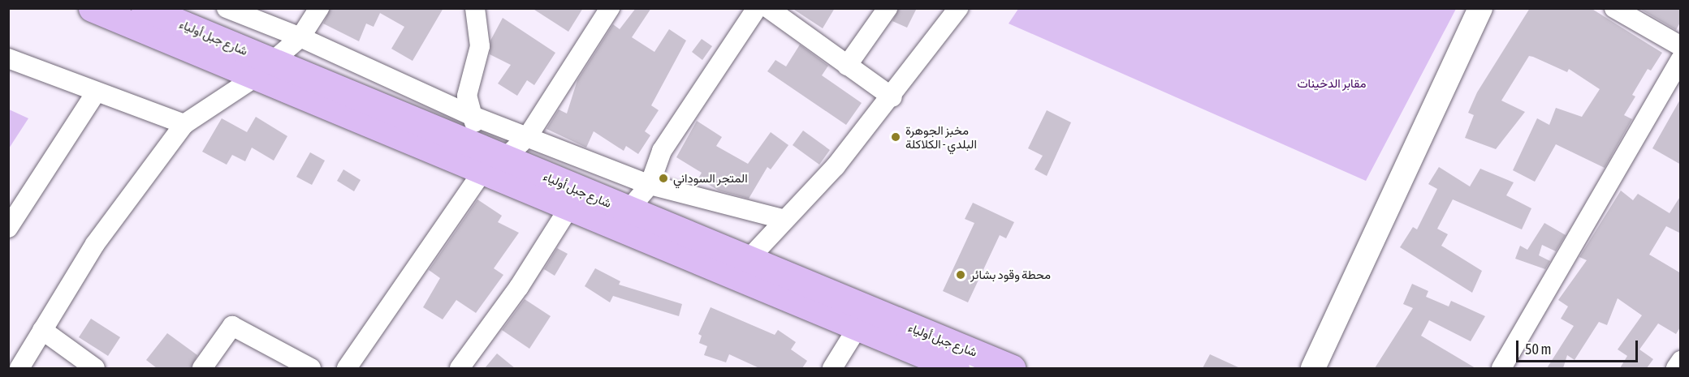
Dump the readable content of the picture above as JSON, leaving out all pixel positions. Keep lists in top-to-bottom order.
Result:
{
  "streets": {
    "main road": ["شارع جبل أولياء"]
  },
  "parks": ["مقابر الدخينات"],
  "places": ["مخبز الجوهرة البلدي - الكلاكلة", "المتجر السوداني", "محطة وقود بشائر"],
  "scale_bar": "50 m"
}
